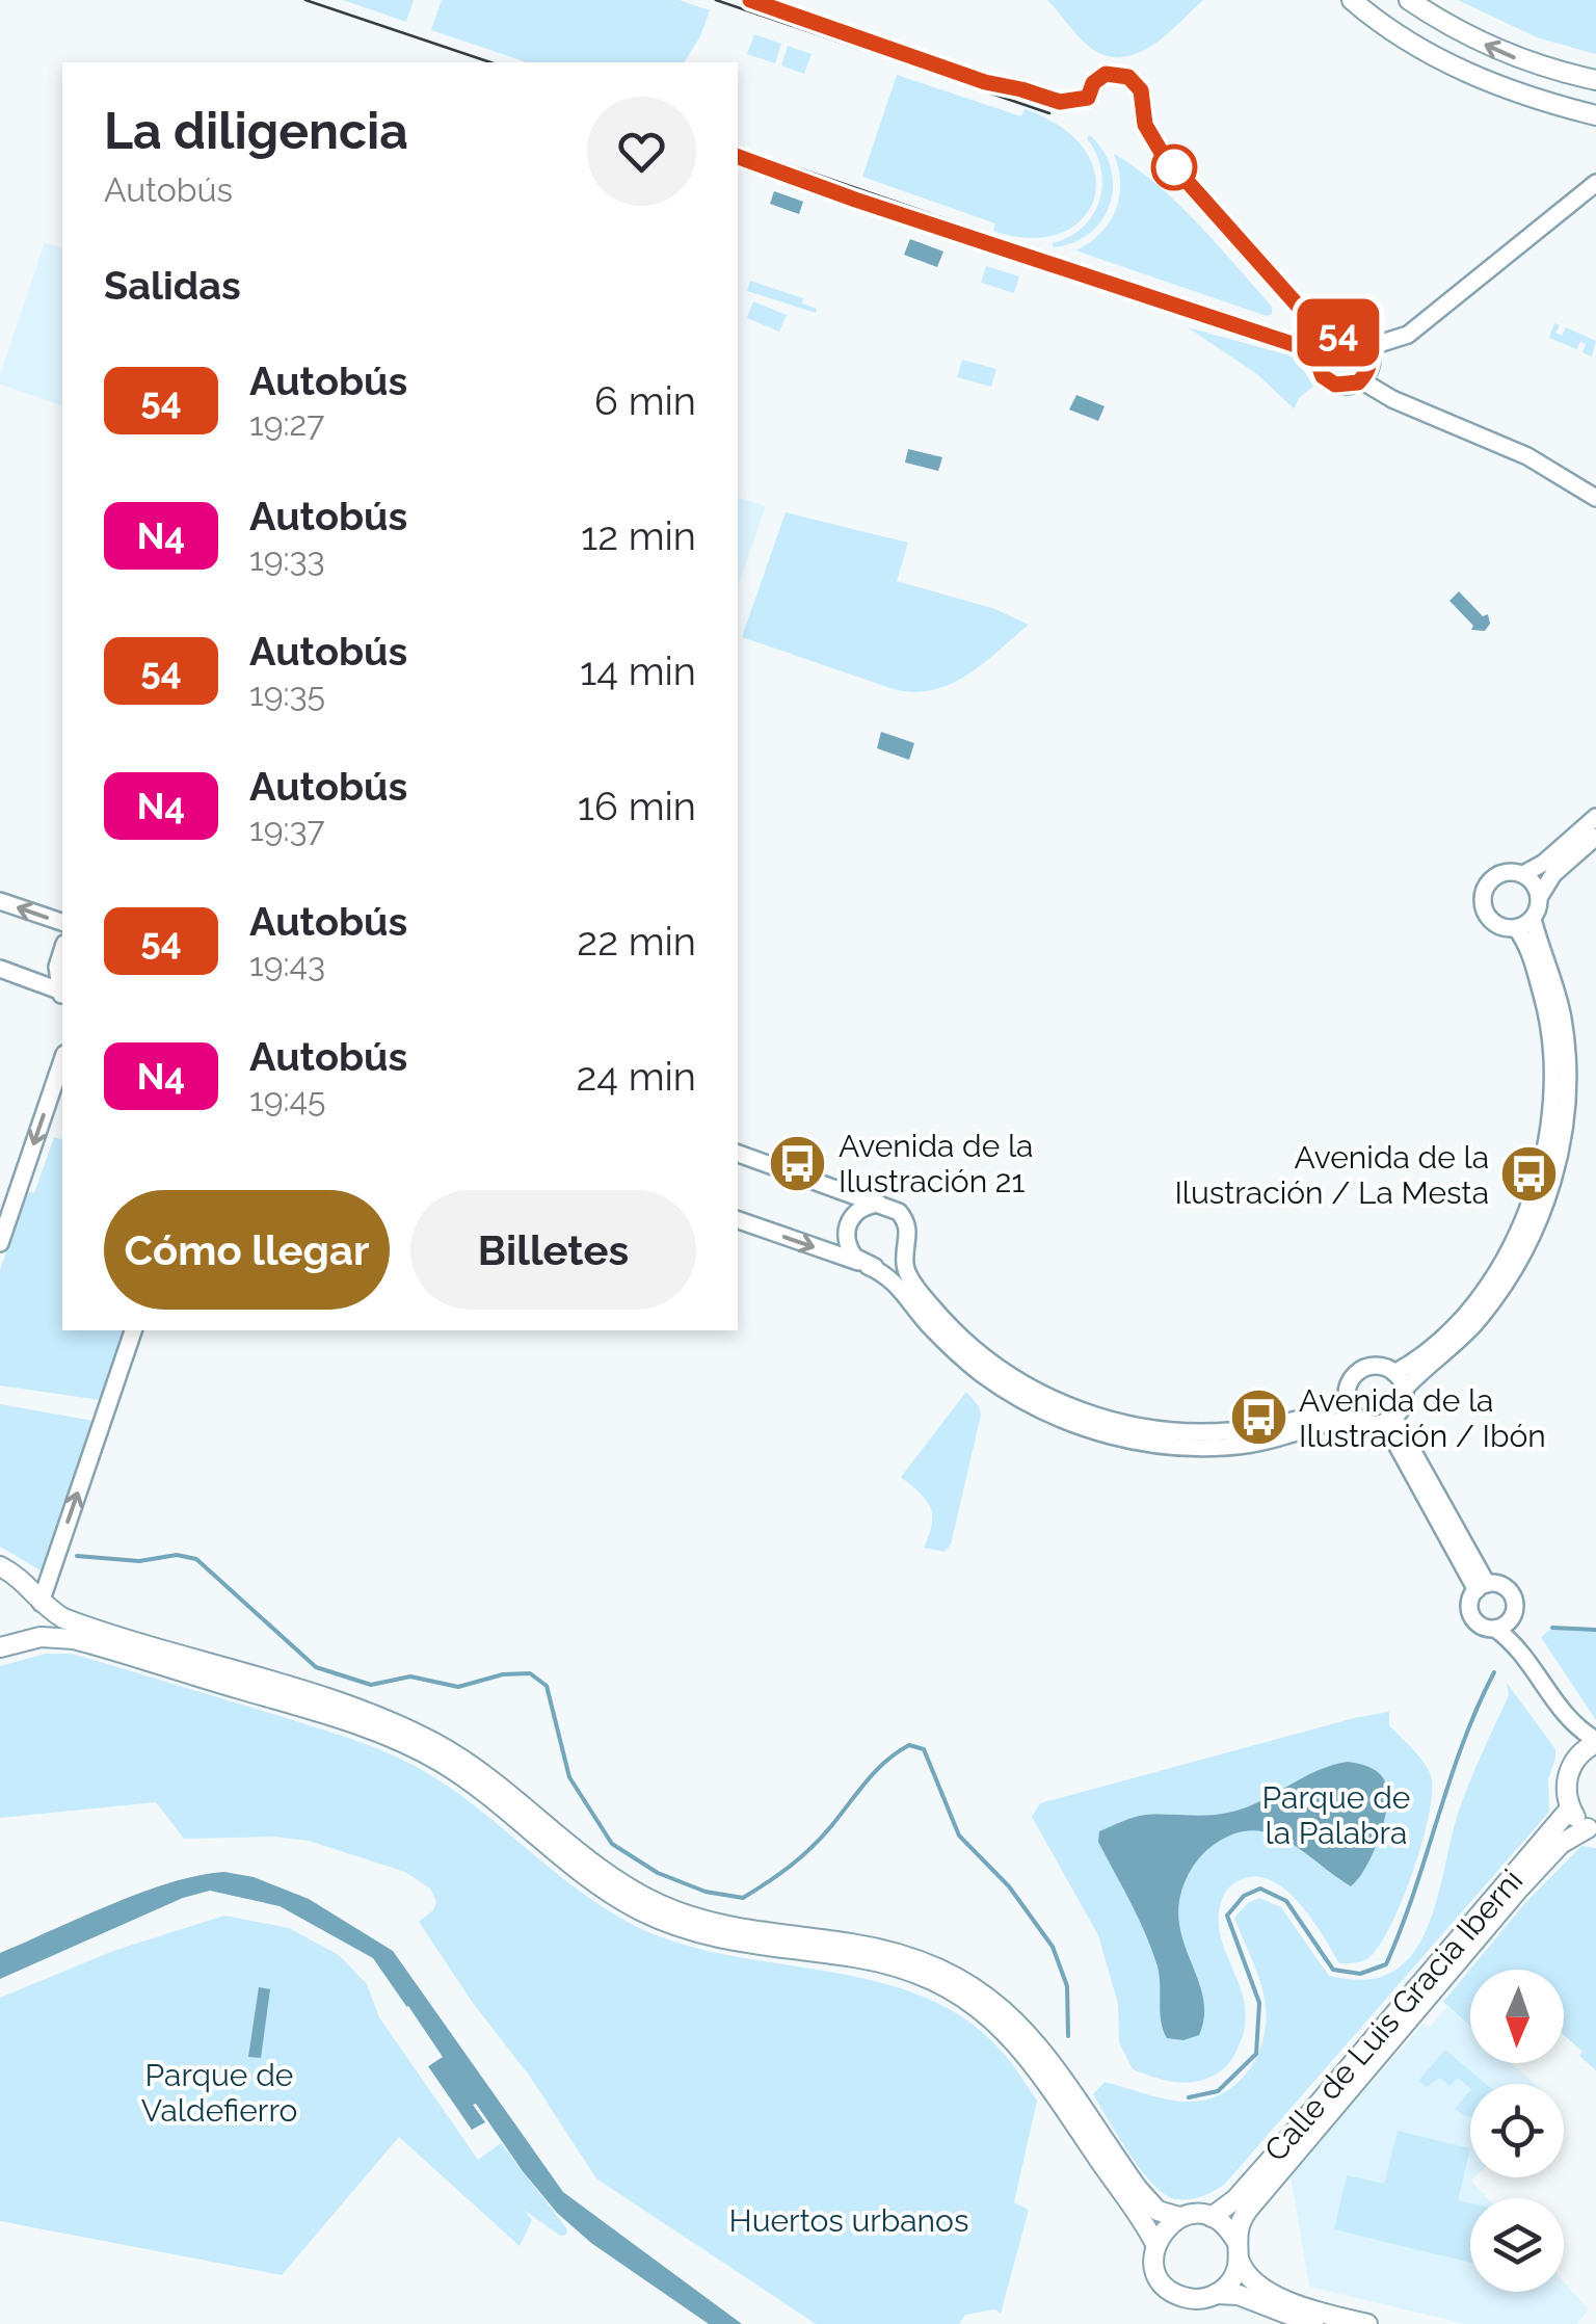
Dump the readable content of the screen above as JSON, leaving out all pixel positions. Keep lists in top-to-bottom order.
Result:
{
  "streets": {
    "main road": ["Calle de Luis Gracia Iberni"]
  },
  "parks": ["Parque de la Palabra", "Parque de Valdefierro", "Huertos urbanos"],
  "places": {
    "bus stop": ["Avenida de la Ilustración 21", "Avenida de la Ilustración / La Mesta", "Avenida de la Ilustración / Ibón"]
  },
  "lines": ["bus line 54"],
  "north": "bottom",
  "page": {
    "on_map": "54",
    "heading": [
      ["La diligencia", "Autobús"],
      "Salidas"
    ],
    "list": [
      {
        "mark": "54",
        "name": "Autobús",
        "note": "19:27",
        "value": "6 min"
      },
      {
        "mark": "N4",
        "name": "Autobús",
        "note": "19:33",
        "value": "12 min"
      },
      {
        "mark": "54",
        "name": "Autobús",
        "note": "19:35",
        "value": "14 min"
      },
      {
        "mark": "N4",
        "name": "Autobús",
        "note": "19:37",
        "value": "16 min"
      },
      {
        "mark": "54",
        "name": "Autobús",
        "note": "19:43",
        "value": "22 min"
      },
      {
        "mark": "N4",
        "name": "Autobús",
        "note": "19:45",
        "value": "24 min"
      }
    ],
    "buttons": ["Cómo llegar", "Billetes"]
  }
}
